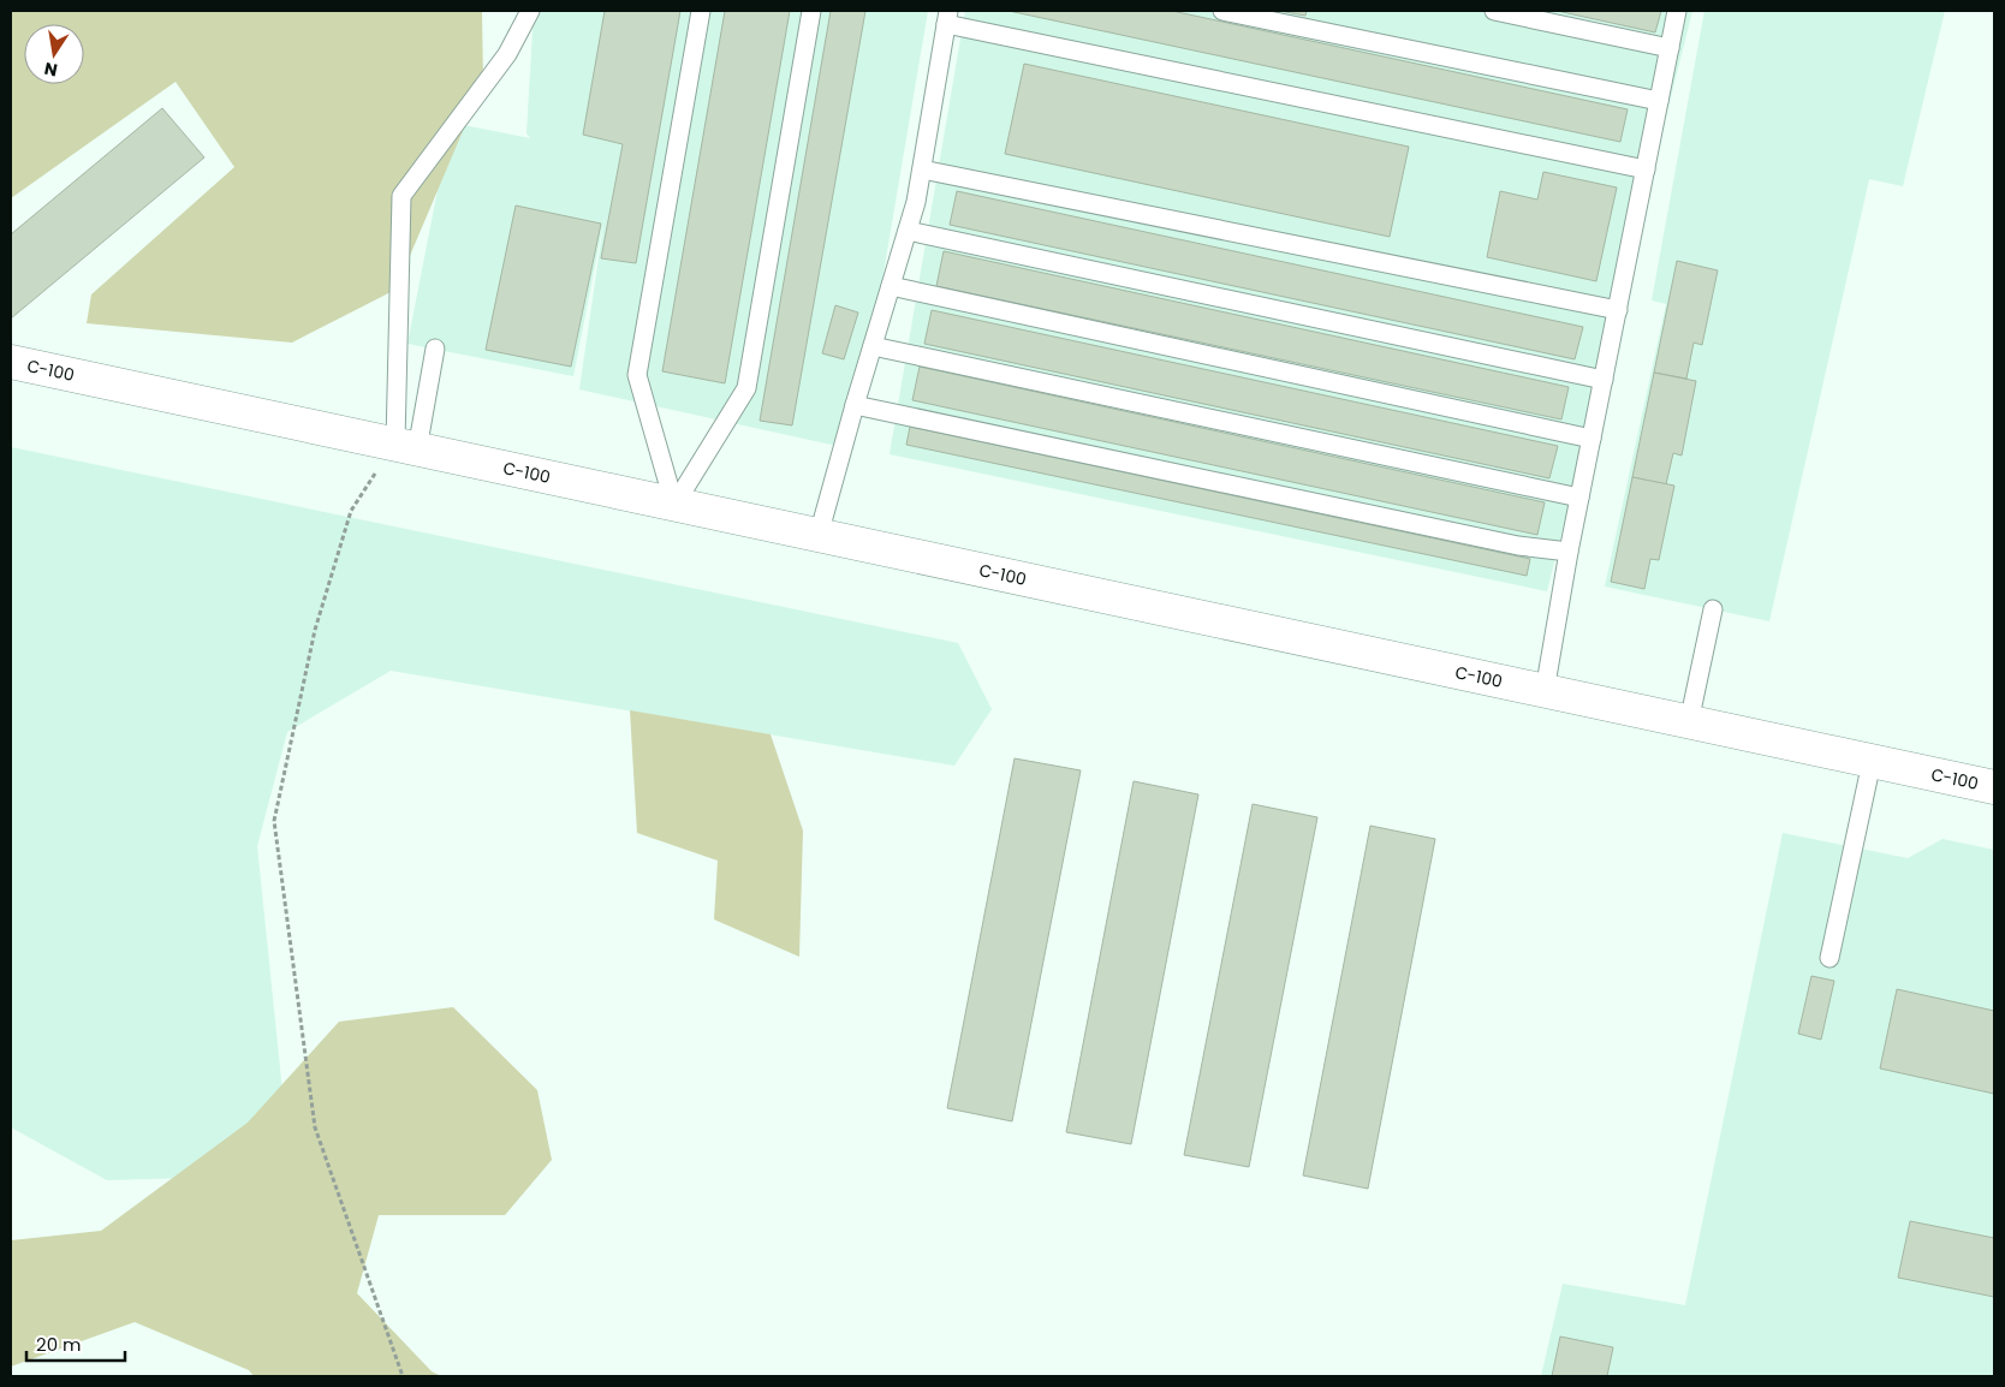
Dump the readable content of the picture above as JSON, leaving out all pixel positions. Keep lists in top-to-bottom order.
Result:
{
  "streets": {
    "street": ["С-100"]
  },
  "scale_bar": "20 m",
  "north": "bottom"
}
